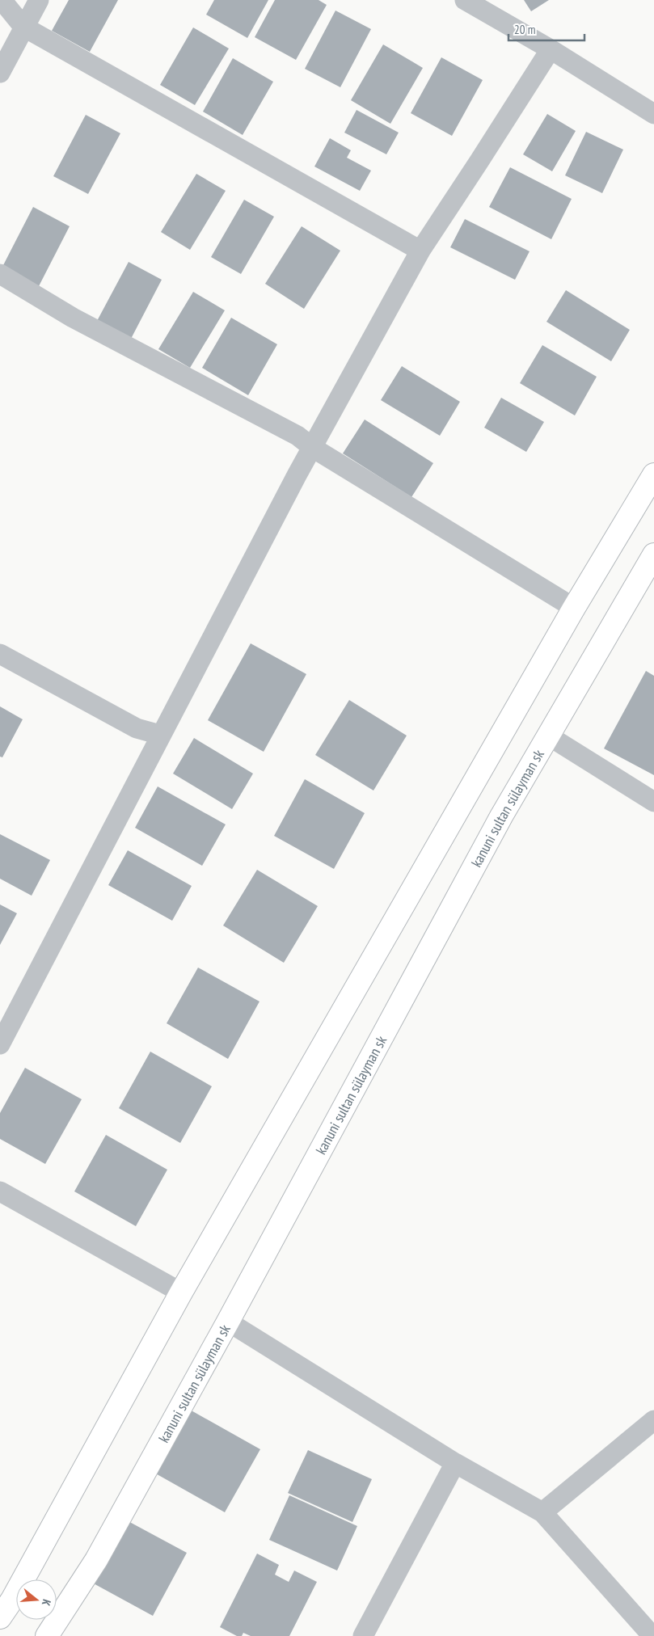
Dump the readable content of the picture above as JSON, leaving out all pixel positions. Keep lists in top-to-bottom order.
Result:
{
  "streets": {
    "main road": ["kanuni sultan sülayman sk"]
  },
  "scale_bar": "20 m",
  "north": "right"
}
